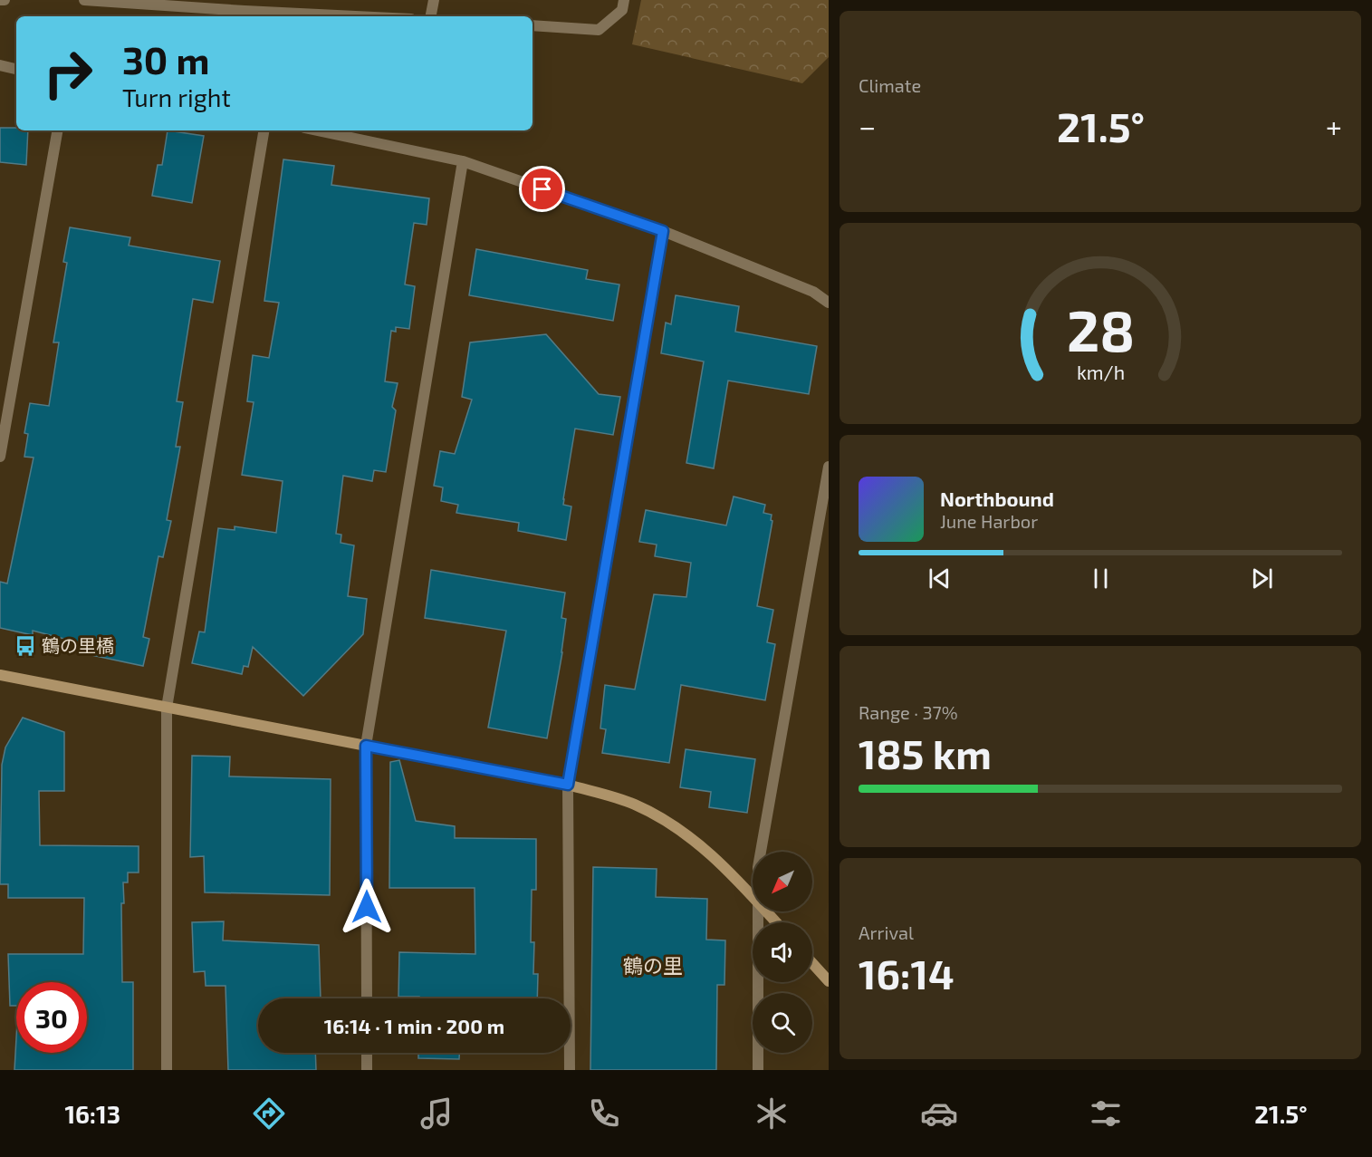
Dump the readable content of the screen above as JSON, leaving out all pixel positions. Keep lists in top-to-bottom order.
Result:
{
  "districts": ["鶴の里"],
  "places": {
    "bus stop": ["鶴の里橋"]
  },
  "north": "bottom left",
  "page": {
    "tile": [
      "Climate",
      ["Range · 37%", "185 km"],
      ["Arrival", "16:14"]
    ],
    "turn": ["30 m", "Turn right"],
    "heat": ["−", "21.5°", "+"],
    "song": ["Northbound", "June Harbor"],
    "limit": "30",
    "trip": "16:14 · 1 min · 200 m",
    "tabs": ["16:13", "21.5°"],
    "gauge": ["28", "km/h"]
  }
}
